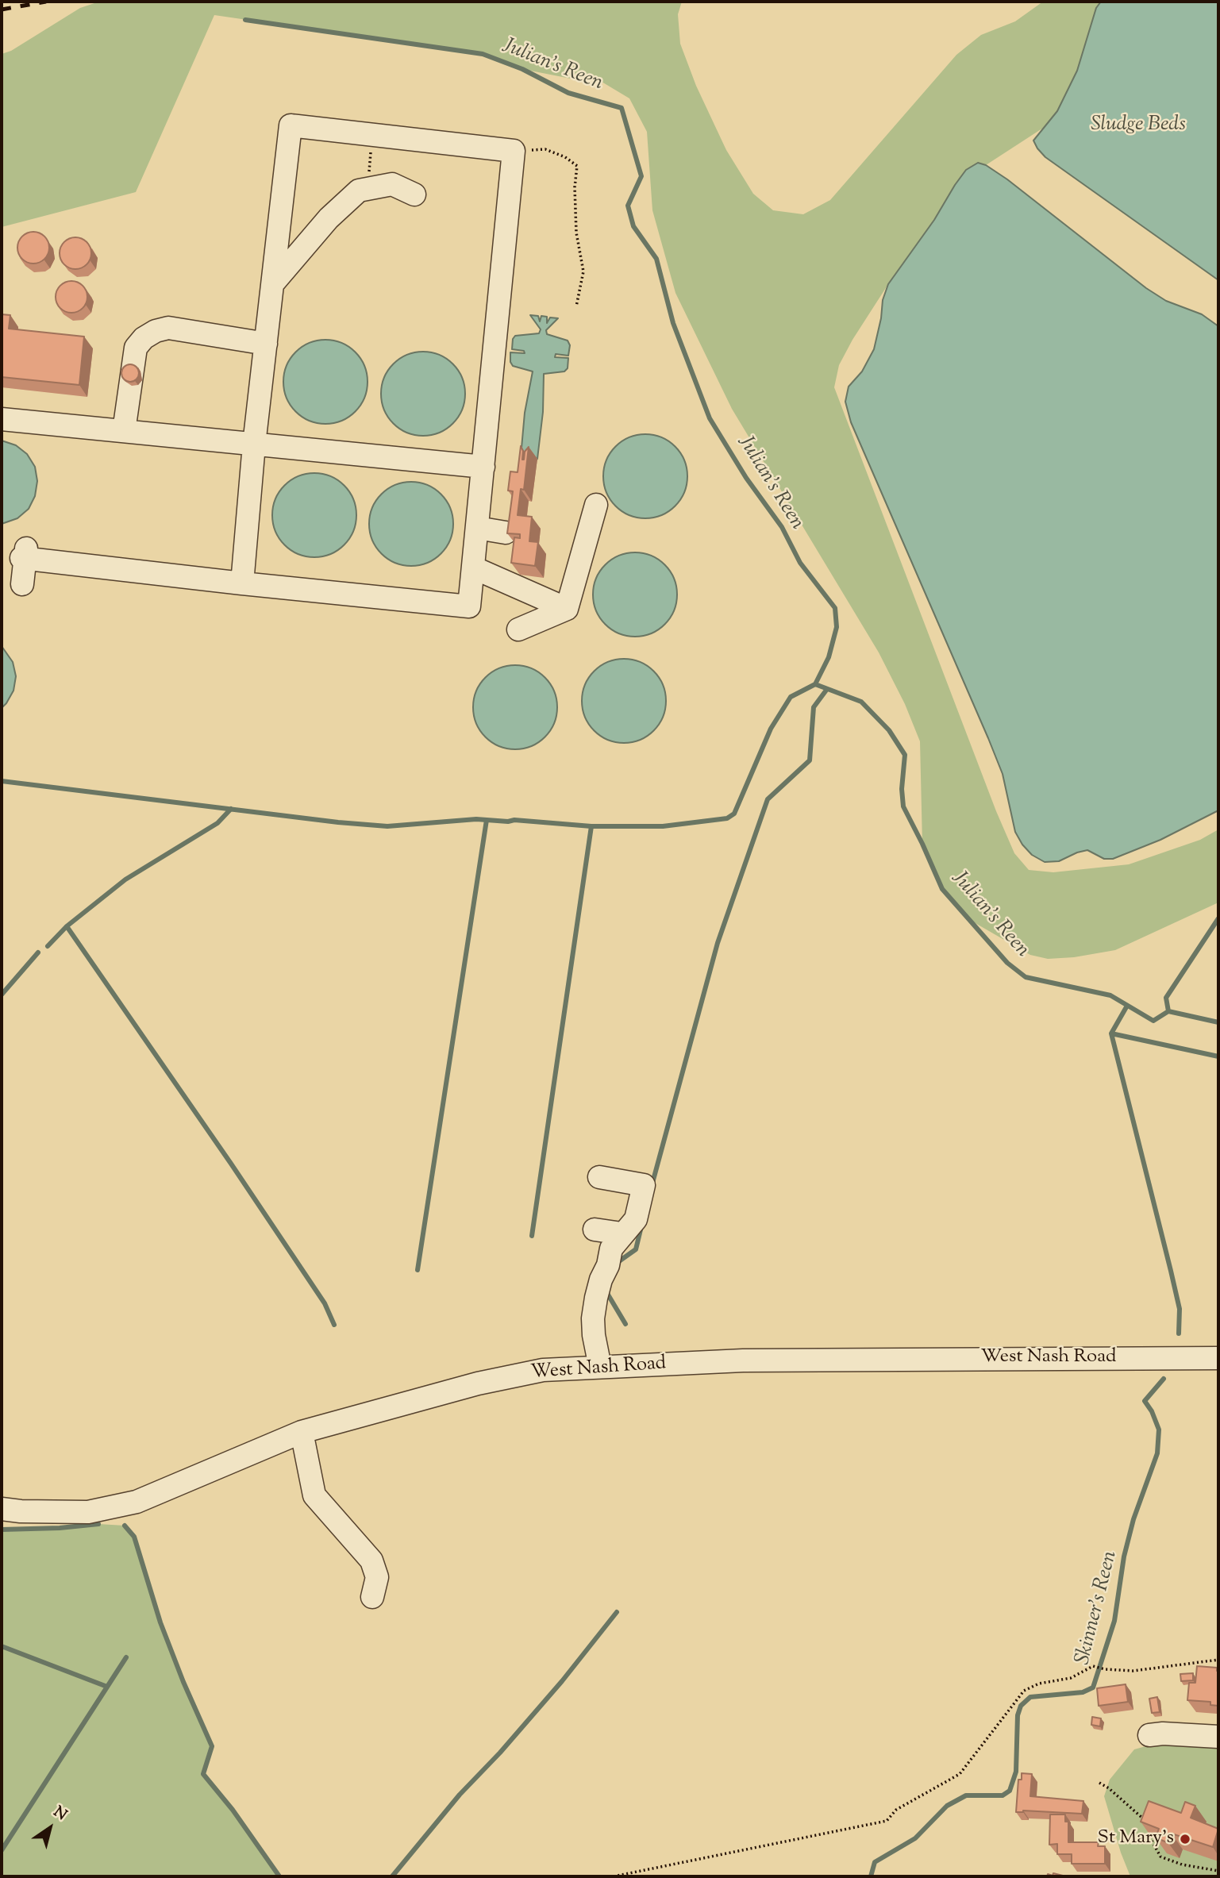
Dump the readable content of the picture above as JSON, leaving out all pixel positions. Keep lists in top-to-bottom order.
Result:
{
  "streets": {
    "street": ["West Nash Road"]
  },
  "water": ["Julian's Reen", "Sludge Beds", "Skinner's Reen"],
  "places": ["St Mary's"],
  "north": "top right"
}
